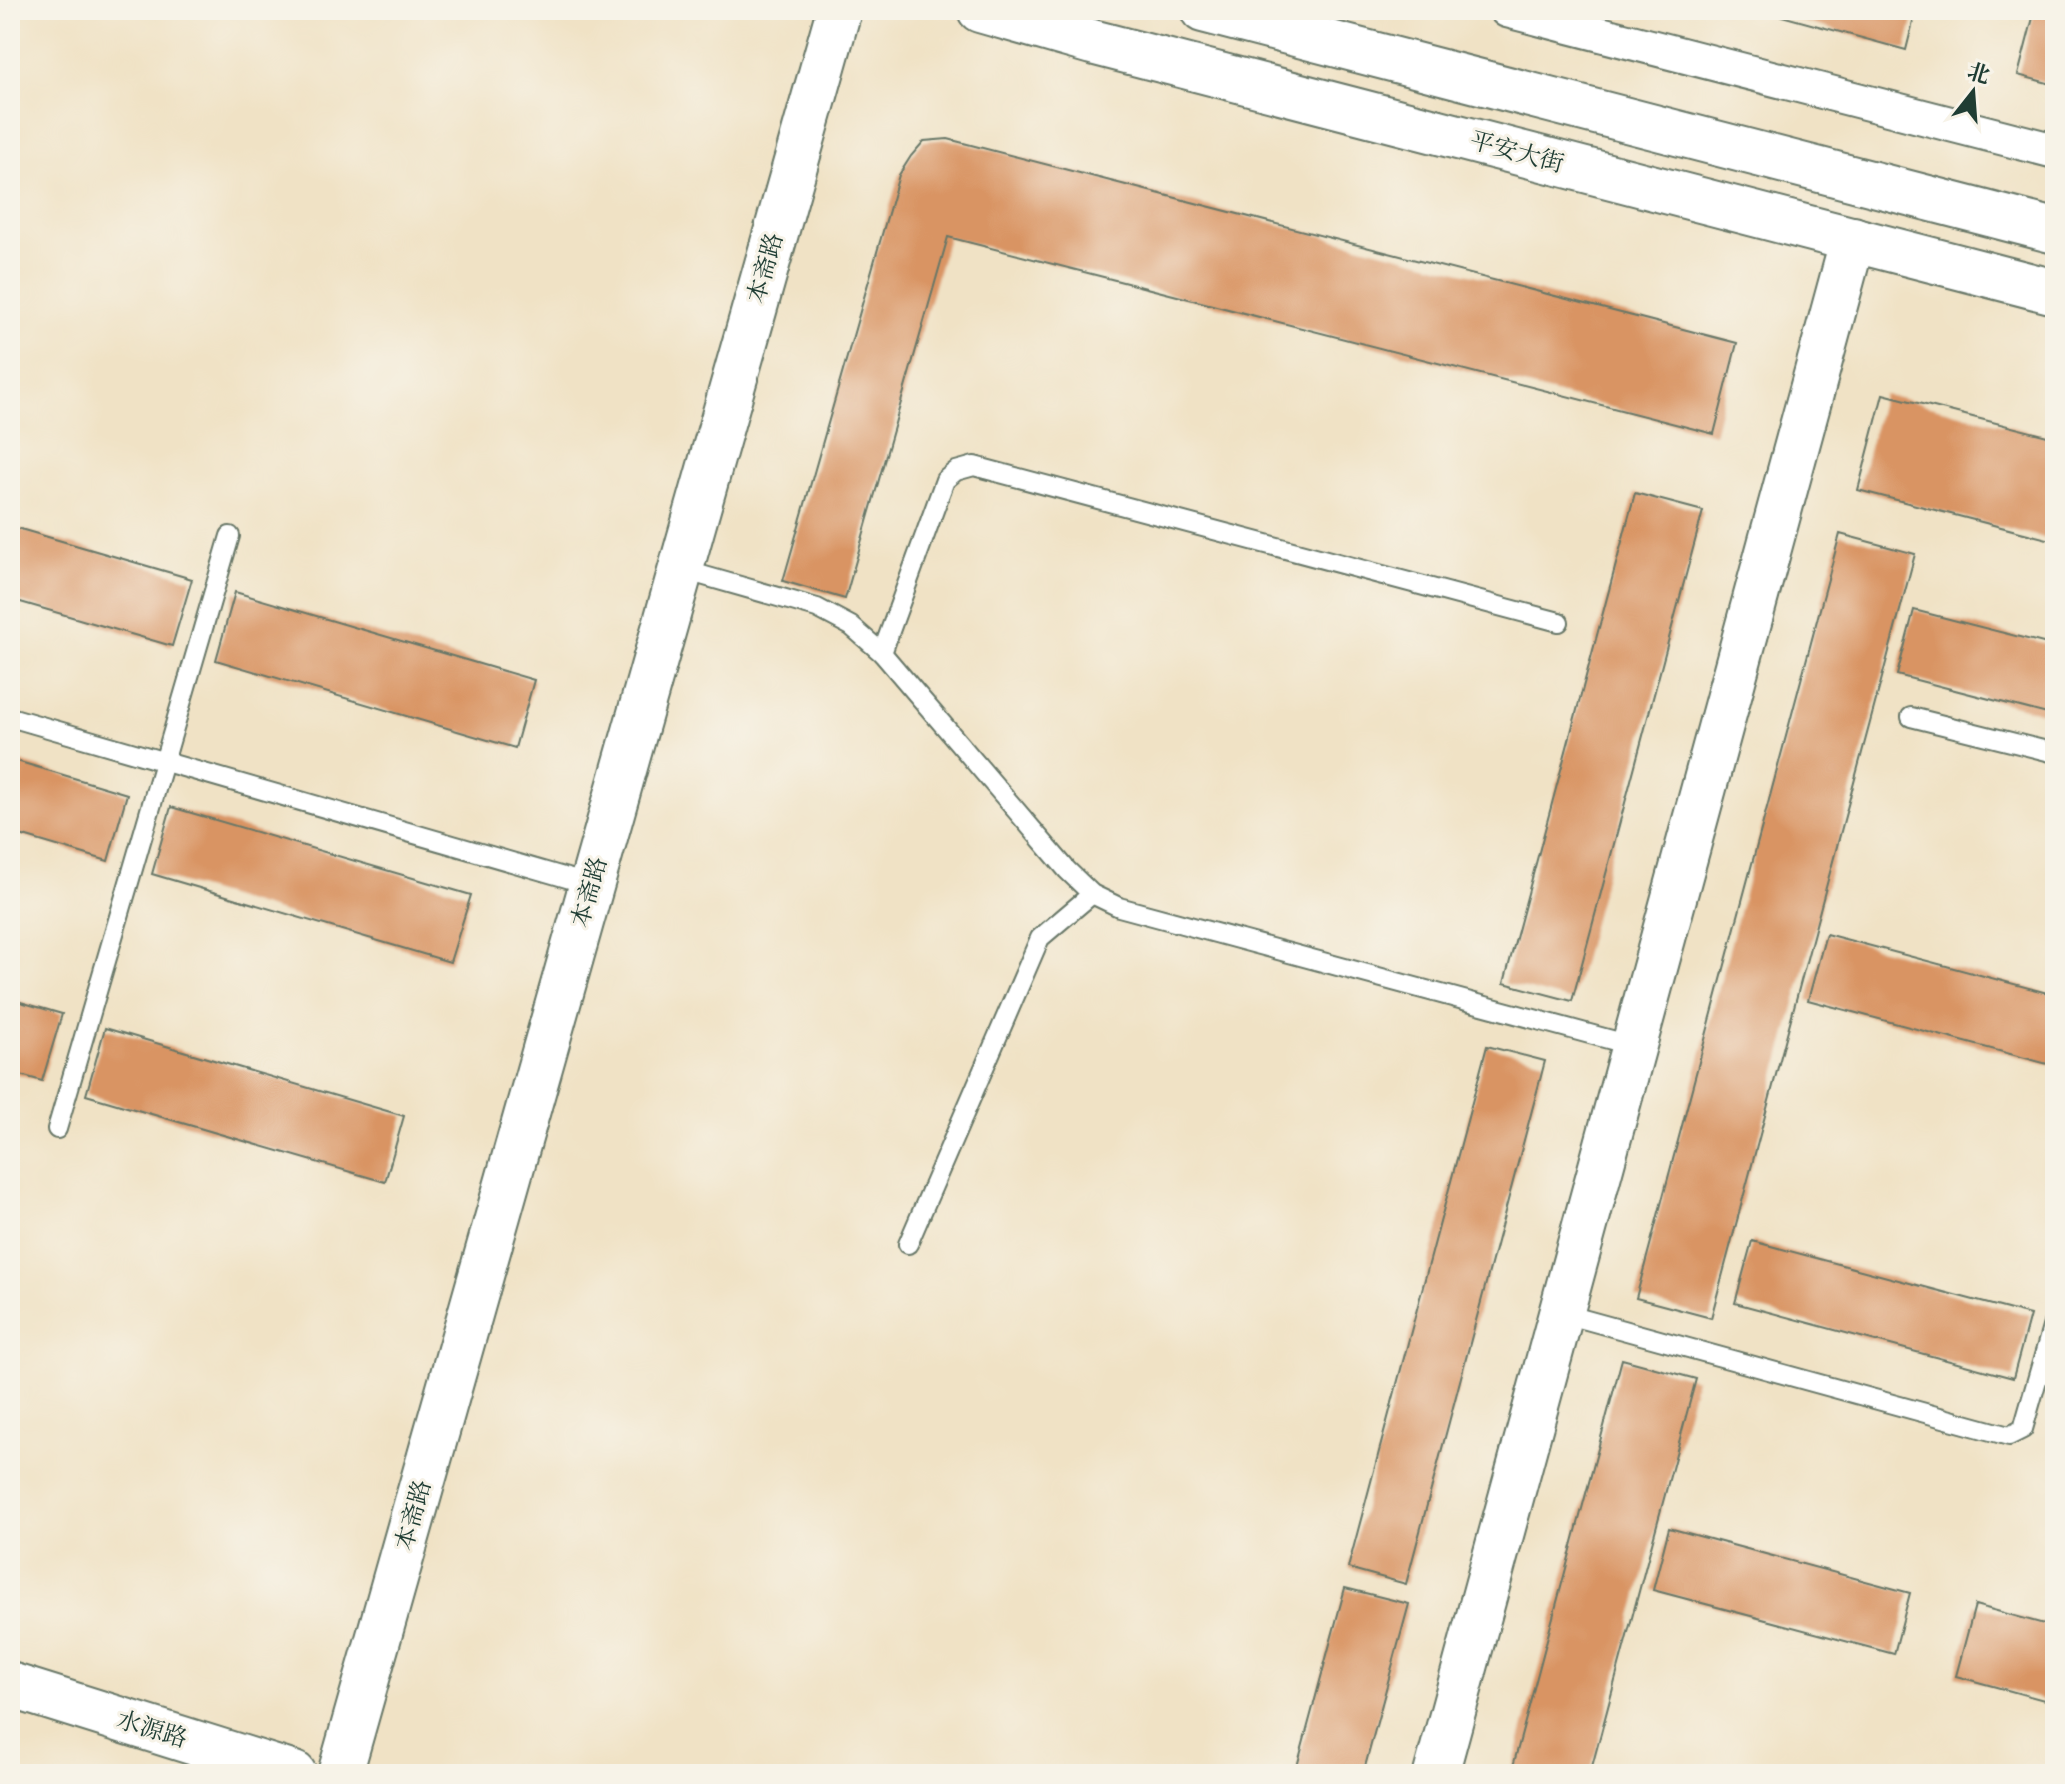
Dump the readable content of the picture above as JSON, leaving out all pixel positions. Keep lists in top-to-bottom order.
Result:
{
  "streets": {
    "street": ["平安大街", "本斋路", "水源路"]
  },
  "north": "top"
}
